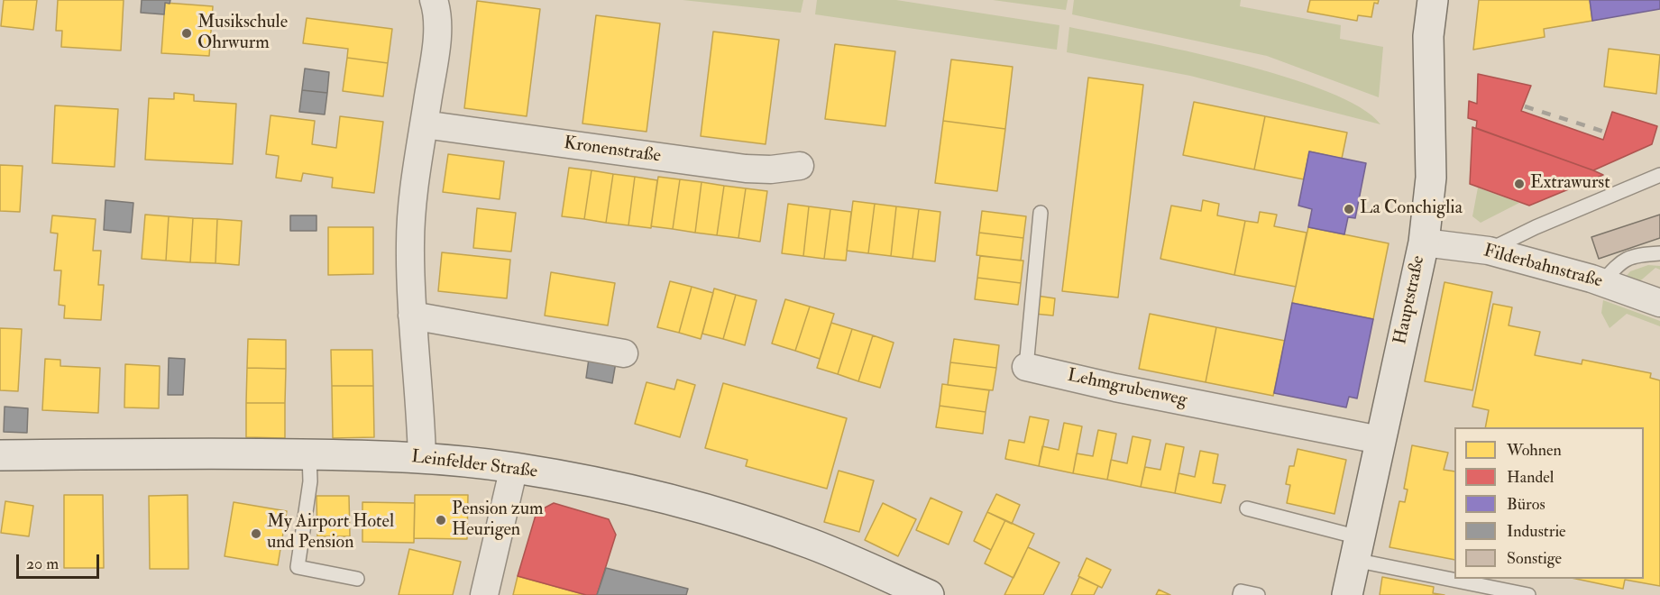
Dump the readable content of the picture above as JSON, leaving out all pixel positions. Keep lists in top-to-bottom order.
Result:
{
  "streets": {
    "main road": ["Hauptstraße", "Leinfelder Straße"],
    "street": ["Kronenstraße", "Filderbahnstraße", "Lehmgrubenweg"]
  },
  "crossings": [
    ["Filderbahnstraße", "Hauptstraße"],
    ["Hauptstraße", "Lehmgrubenweg"]
  ],
  "places": [
    "Musikschule Ohrwurm",
    "Extrawurst",
    "La Conchiglia",
    "Pension zum Heurigen",
    "My Airport Hotel und Pension"
  ],
  "legend": [
    "Wohnen",
    "Handel",
    "Büros",
    "Industrie",
    "Sonstige"
  ],
  "scale_bar": "20 m"
}
